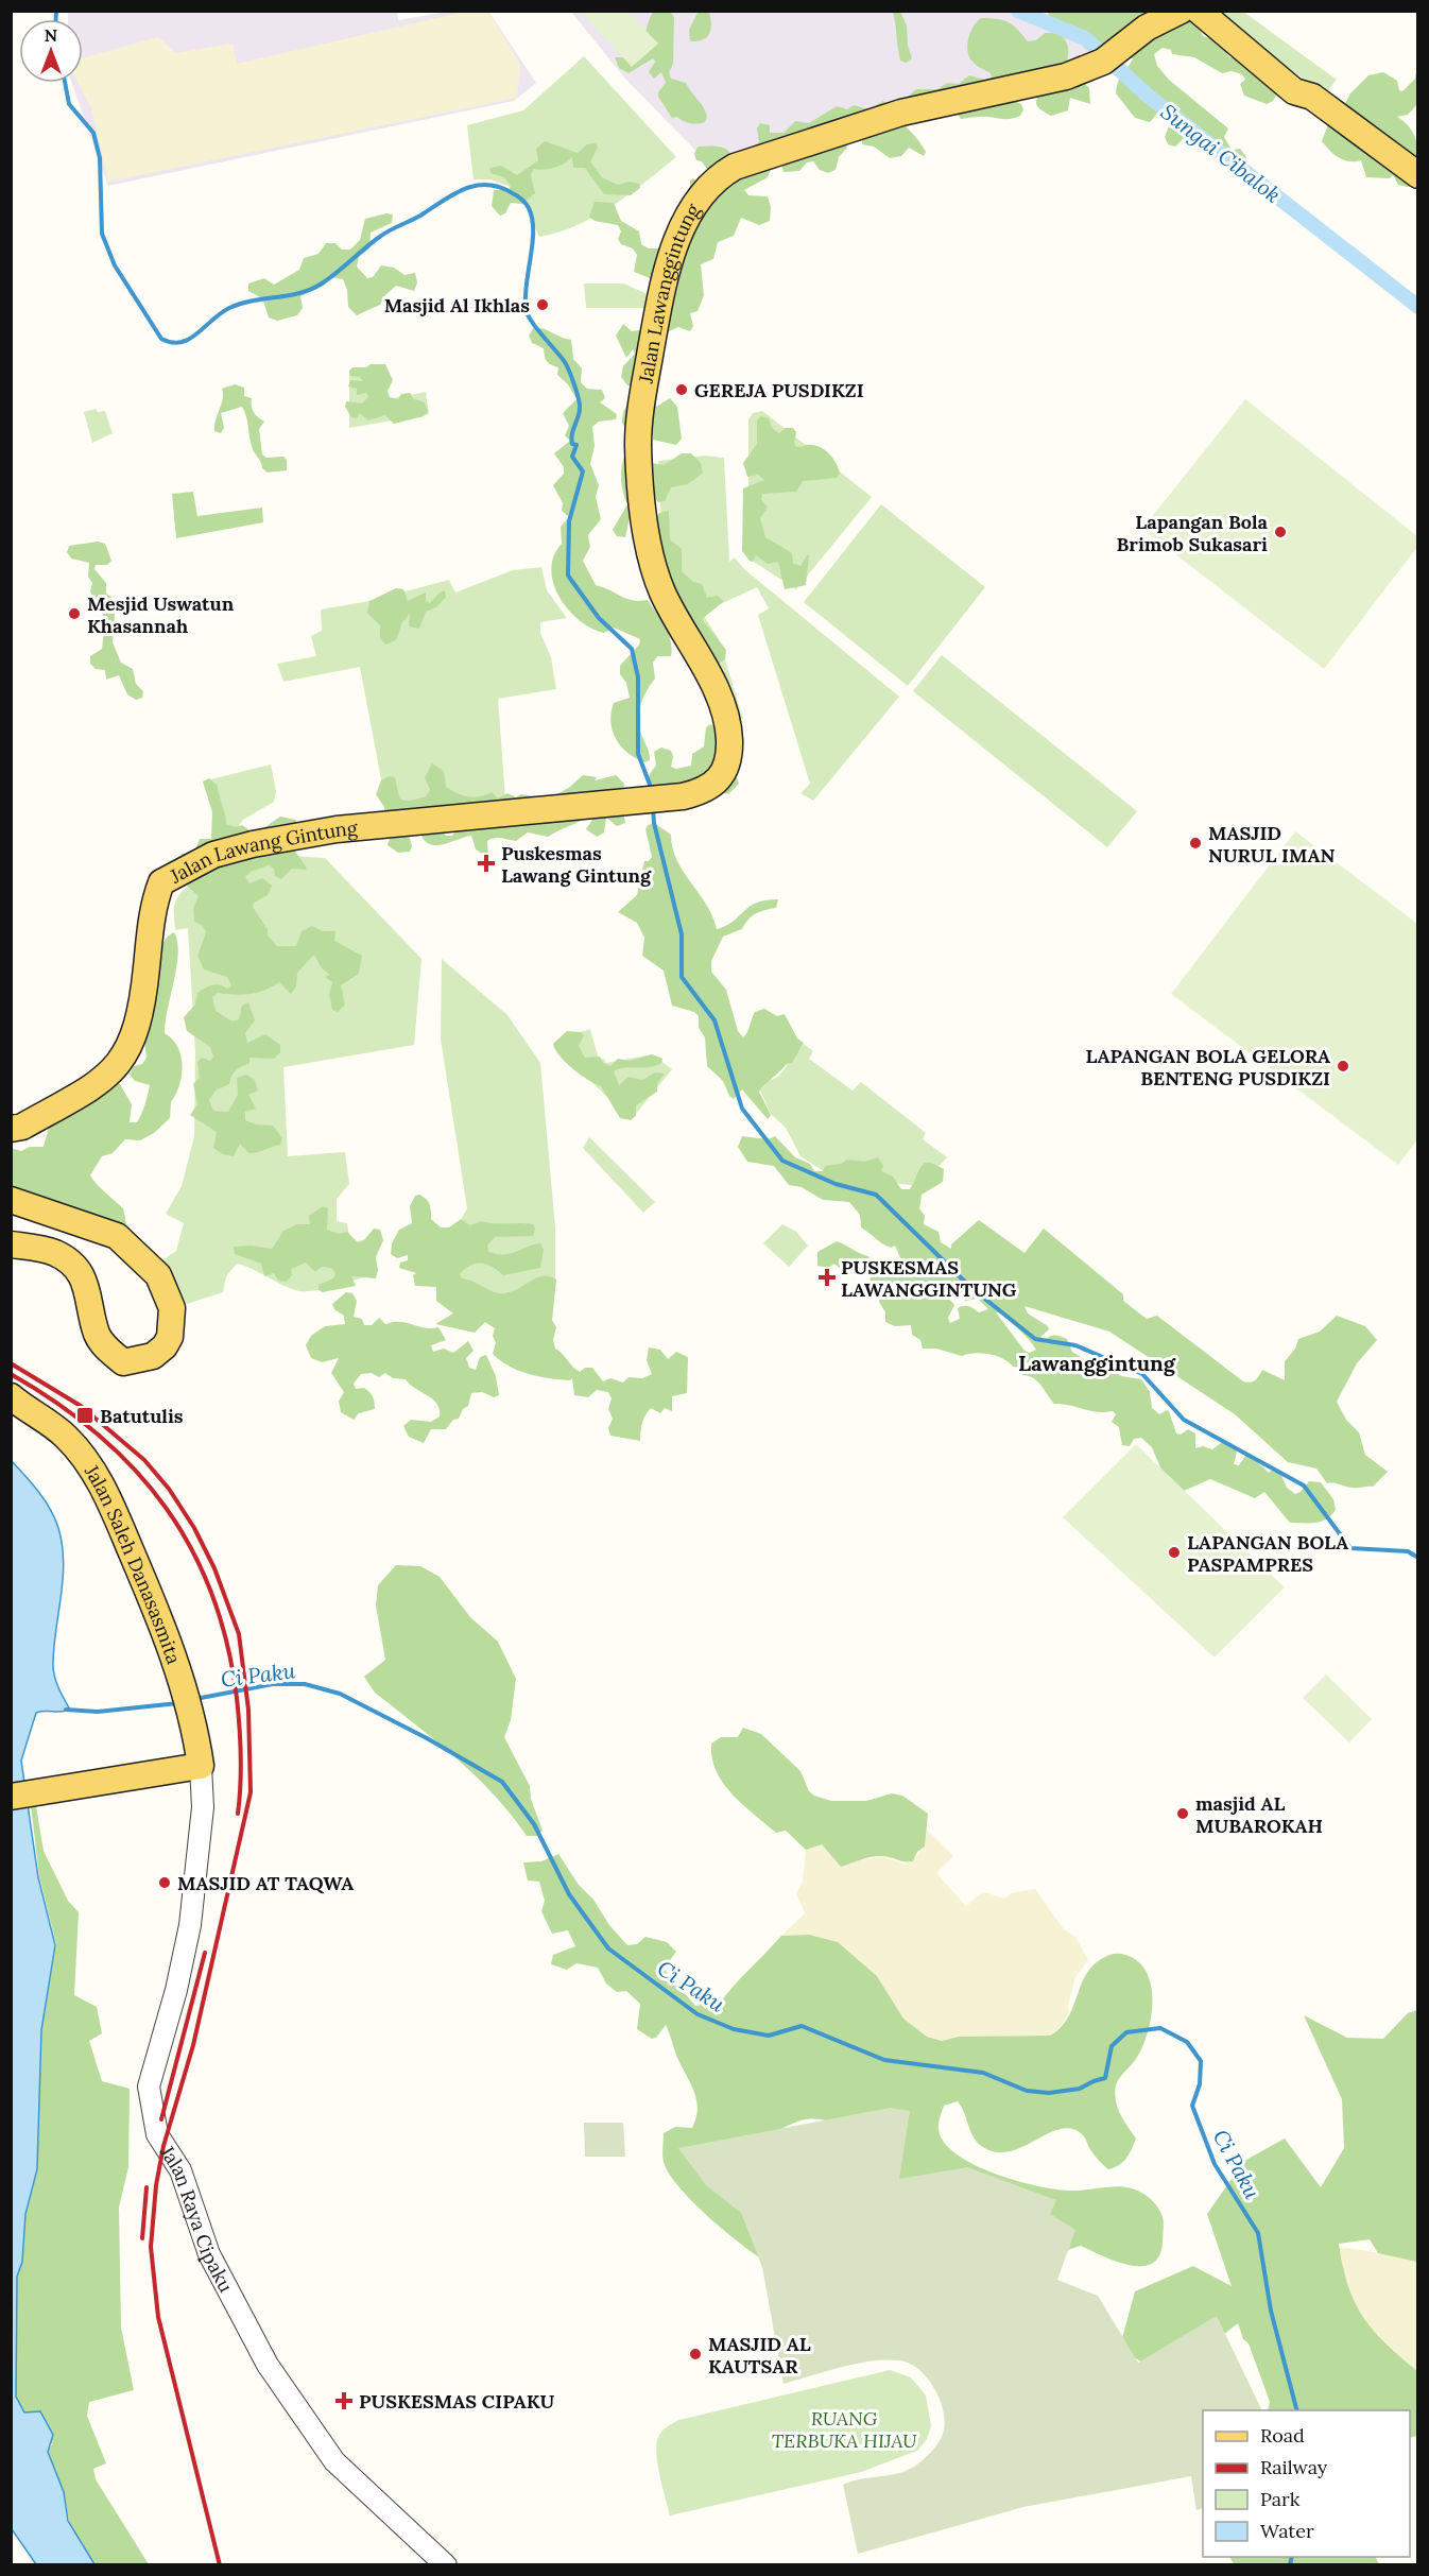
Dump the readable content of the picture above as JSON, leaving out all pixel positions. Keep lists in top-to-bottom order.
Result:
{
  "streets": {
    "main road": ["Jalan Lawanggintung", "Jalan Lawang Gintung", "Jalan Saleh Danasasmita"],
    "street": ["Jalan Raya Cipaku"]
  },
  "crossings": [
    ["Jalan Lawanggintung", "Jalan Lawang Gintung"],
    ["Jalan Saleh Danasasmita", "Jalan Raya Cipaku"]
  ],
  "districts": ["Lawanggintung"],
  "water": ["Sungai Cibalok", "Ci Paku"],
  "parks": ["RUANG TERBUKA HIJAU"],
  "places": {
    "other": [
      "Masjid Al Ikhlas",
      "GEREJA PUSDIKZI",
      "Lapangan Bola Brimob Sukasari",
      "Mesjid Uswatun Khasannah",
      "MASJID NURUL IMAN",
      "LAPANGAN BOLA GELORA BENTENG PUSDIKZI",
      "LAPANGAN BOLA PASPAMPRES",
      "masjid AL MUBAROKAH",
      "MASJID AT TAQWA",
      "MASJID AL KAUTSAR"
    ],
    "health": ["Puskesmas Lawang Gintung", "PUSKESMAS LAWANGGINTUNG", "PUSKESMAS CIPAKU"],
    "transit": ["Batutulis"]
  },
  "legend": [
    "Road",
    "Railway",
    "Park",
    "Water"
  ],
  "north": "top"
}
